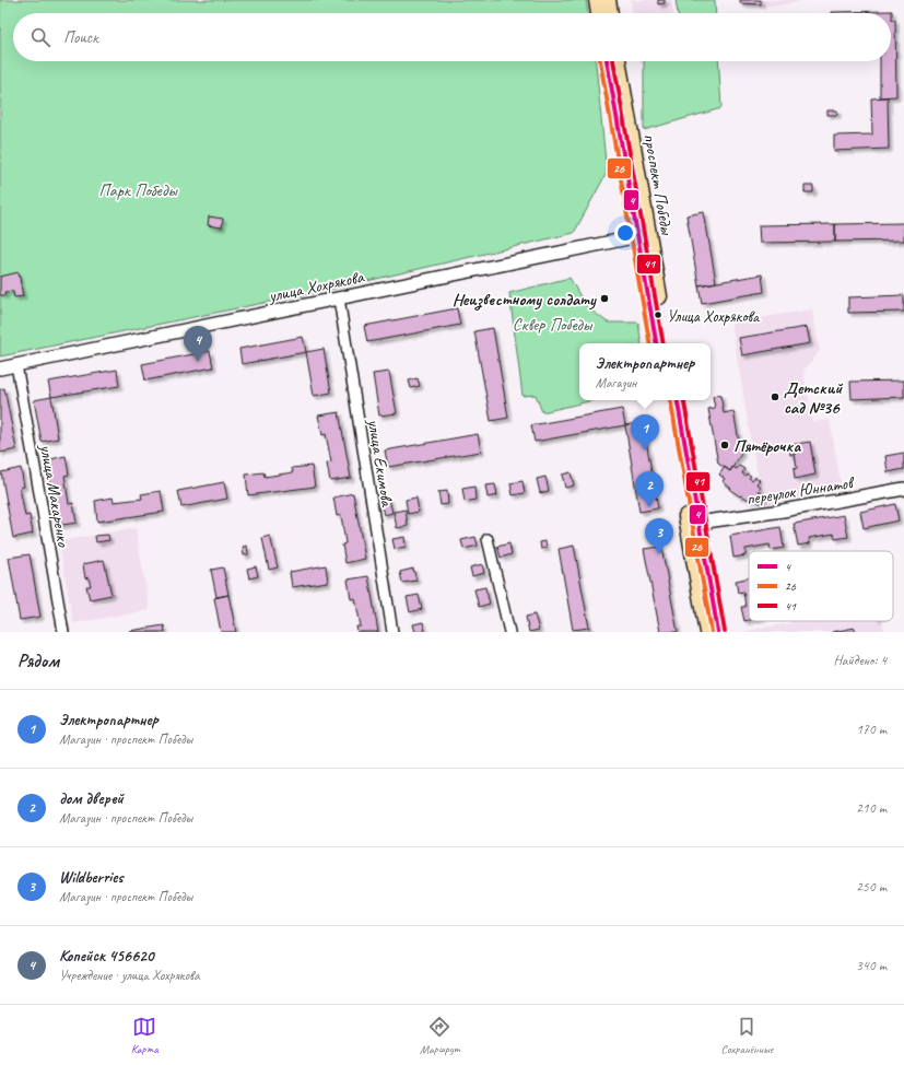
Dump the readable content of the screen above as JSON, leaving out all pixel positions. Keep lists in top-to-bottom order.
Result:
{
  "streets": {
    "main road": ["проспект Победы"],
    "street": [
      "улица Хохрякова",
      "улица Екимова",
      "переулок Юннатов",
      "улица Макаренко"
    ]
  },
  "crossings": [
    ["проспект Победы", "улица Хохрякова"],
    ["улица Хохрякова", "улица Екимова"],
    ["улица Хохрякова", "улица Макаренко"]
  ],
  "parks": ["Парк Победы", "Сквер Победы"],
  "places": [
    "Неизвестному солдату",
    "Улица Хохрякова",
    "Детский сад №36",
    "Пятёрочка"
  ],
  "lines": ["transit line 4", "transit line 26", "transit line 41"],
  "legend": ["4", "26", "41"],
  "page": {
    "search": "Поиск",
    "pins": [
      "4",
      "1",
      "2",
      "3"
    ],
    "popup": ["Электропартнер", "Магазин"],
    "heading": ["Рядом", "Найдено: 4"],
    "list": [
      {
        "mark": "1",
        "name": "Электропартнер",
        "note": "Магазин · проспект Победы",
        "value": "170 m"
      },
      {
        "mark": "2",
        "name": "дом дверей",
        "note": "Магазин · проспект Победы",
        "value": "210 m"
      },
      {
        "mark": "3",
        "name": "Wildberries",
        "note": "Магазин · проспект Победы",
        "value": "250 m"
      },
      {
        "mark": "4",
        "name": "Копейск 456620",
        "note": "Учреждение · улица Хохрякова",
        "value": "340 m"
      }
    ],
    "nav": ["Карта", "Маршрут", "Сохранённые"]
  }
}
